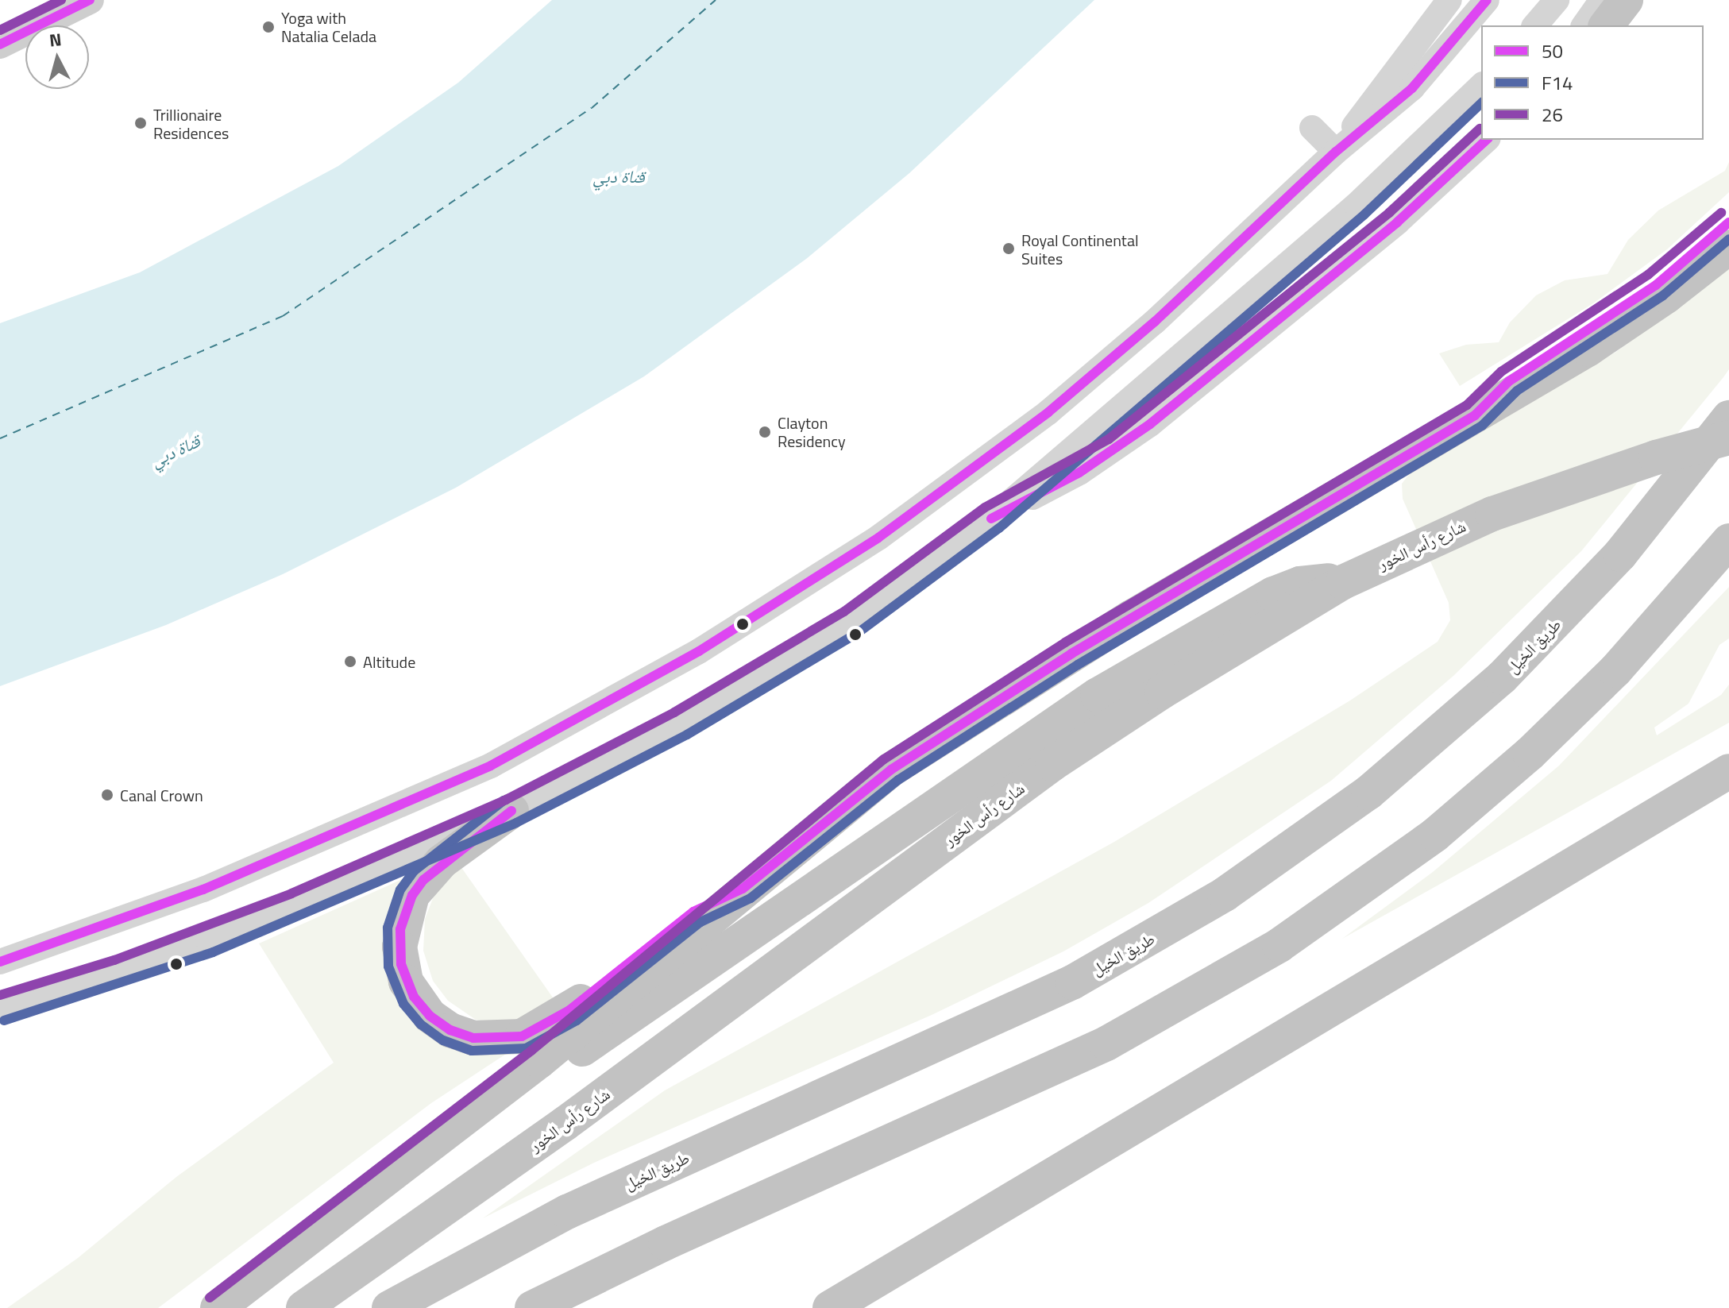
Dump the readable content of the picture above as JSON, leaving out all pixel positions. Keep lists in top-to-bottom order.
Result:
{
  "streets": {
    "highway": ["شارع رأس الخور", "طريق الخيل"]
  },
  "water": ["قناة دبي"],
  "places": [
    "Yoga with Natalia Celada",
    "Trillionaire Residences",
    "Royal Continental Suites",
    "Clayton Residency",
    "Altitude",
    "Canal Crown"
  ],
  "lines": ["transit line 50", "transit line 26", "transit line F14"],
  "legend": ["50", "F14", "26"],
  "north": "top"
}
